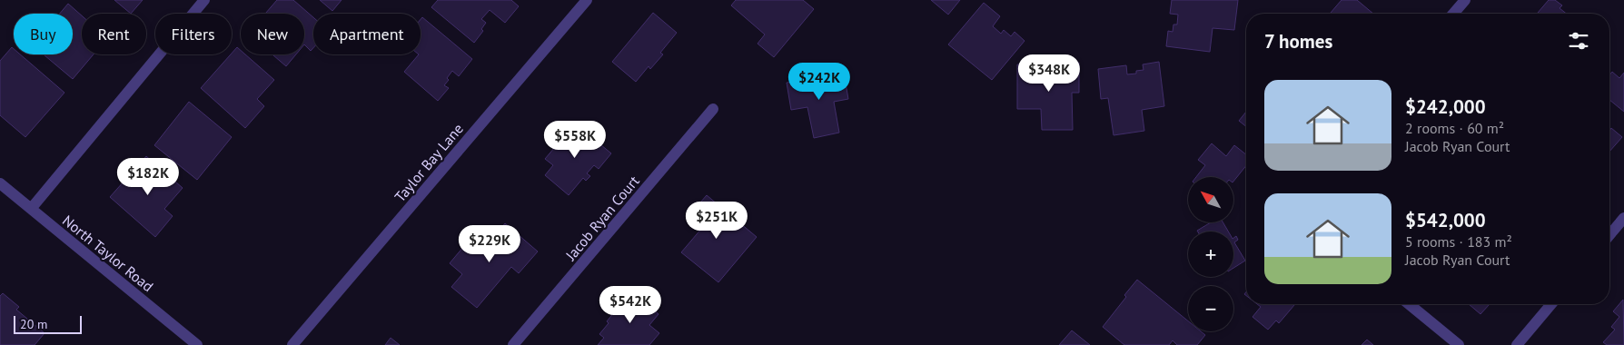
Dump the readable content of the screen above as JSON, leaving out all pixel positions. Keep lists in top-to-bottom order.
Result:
{
  "streets": {
    "street": ["Taylor Bay Lane", "Jacob Ryan Court", "North Taylor Road"]
  },
  "scale_bar": "20 m",
  "north": "top left",
  "page": {
    "chip": [
      "Buy",
      "Rent",
      "Filters",
      "New",
      "Apartment"
    ],
    "heading": "7 homes",
    "price": [
      "$348K",
      "$242K",
      "$558K",
      "$182K",
      "$251K",
      "$229K",
      "$542K"
    ],
    "list": [
      {
        "name": "$242,000",
        "note": "2 rooms · 60 m² · Jacob Ryan Court"
      },
      {
        "name": "$542,000",
        "note": "5 rooms · 183 m² · Jacob Ryan Court"
      }
    ],
    "map_buttons": ["+", "−"],
    "scale": "20 m"
  }
}
